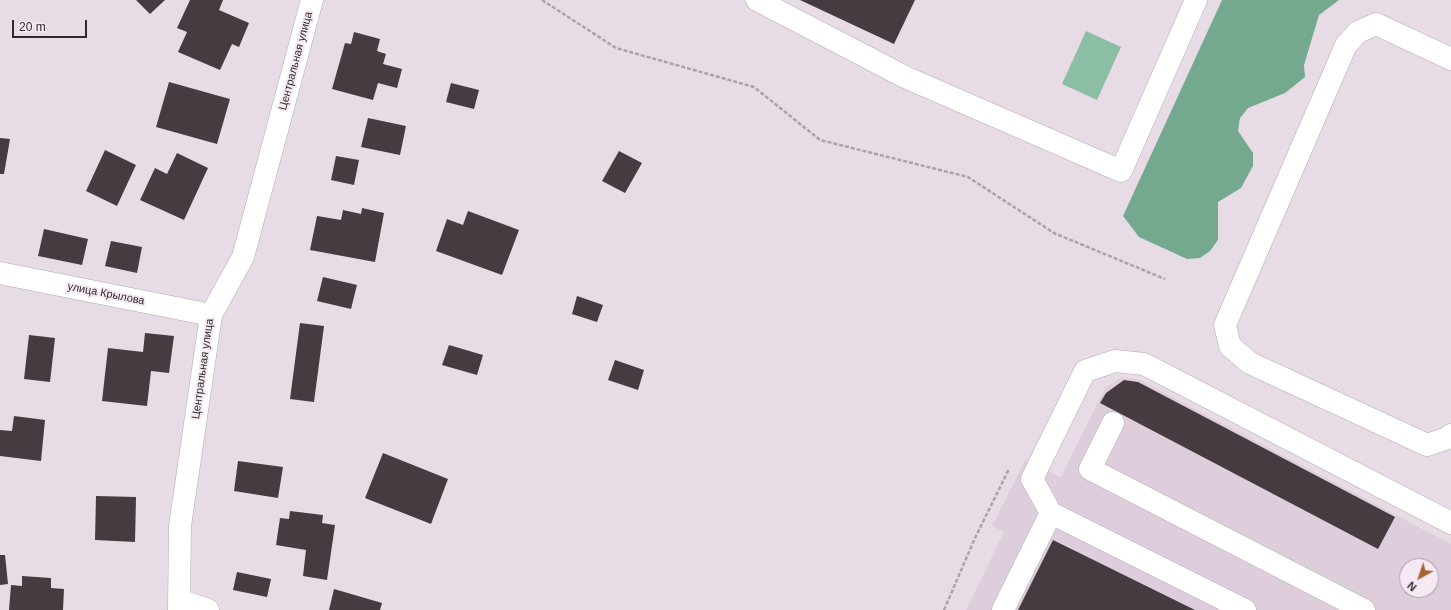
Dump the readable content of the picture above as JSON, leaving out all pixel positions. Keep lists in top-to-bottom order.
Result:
{
  "streets": {
    "street": ["Центральная улица", "улица Крылова"]
  },
  "crossings": [
    ["Центральная улица", "улица Крылова"]
  ],
  "scale_bar": "20 m",
  "north": "bottom left"
}
